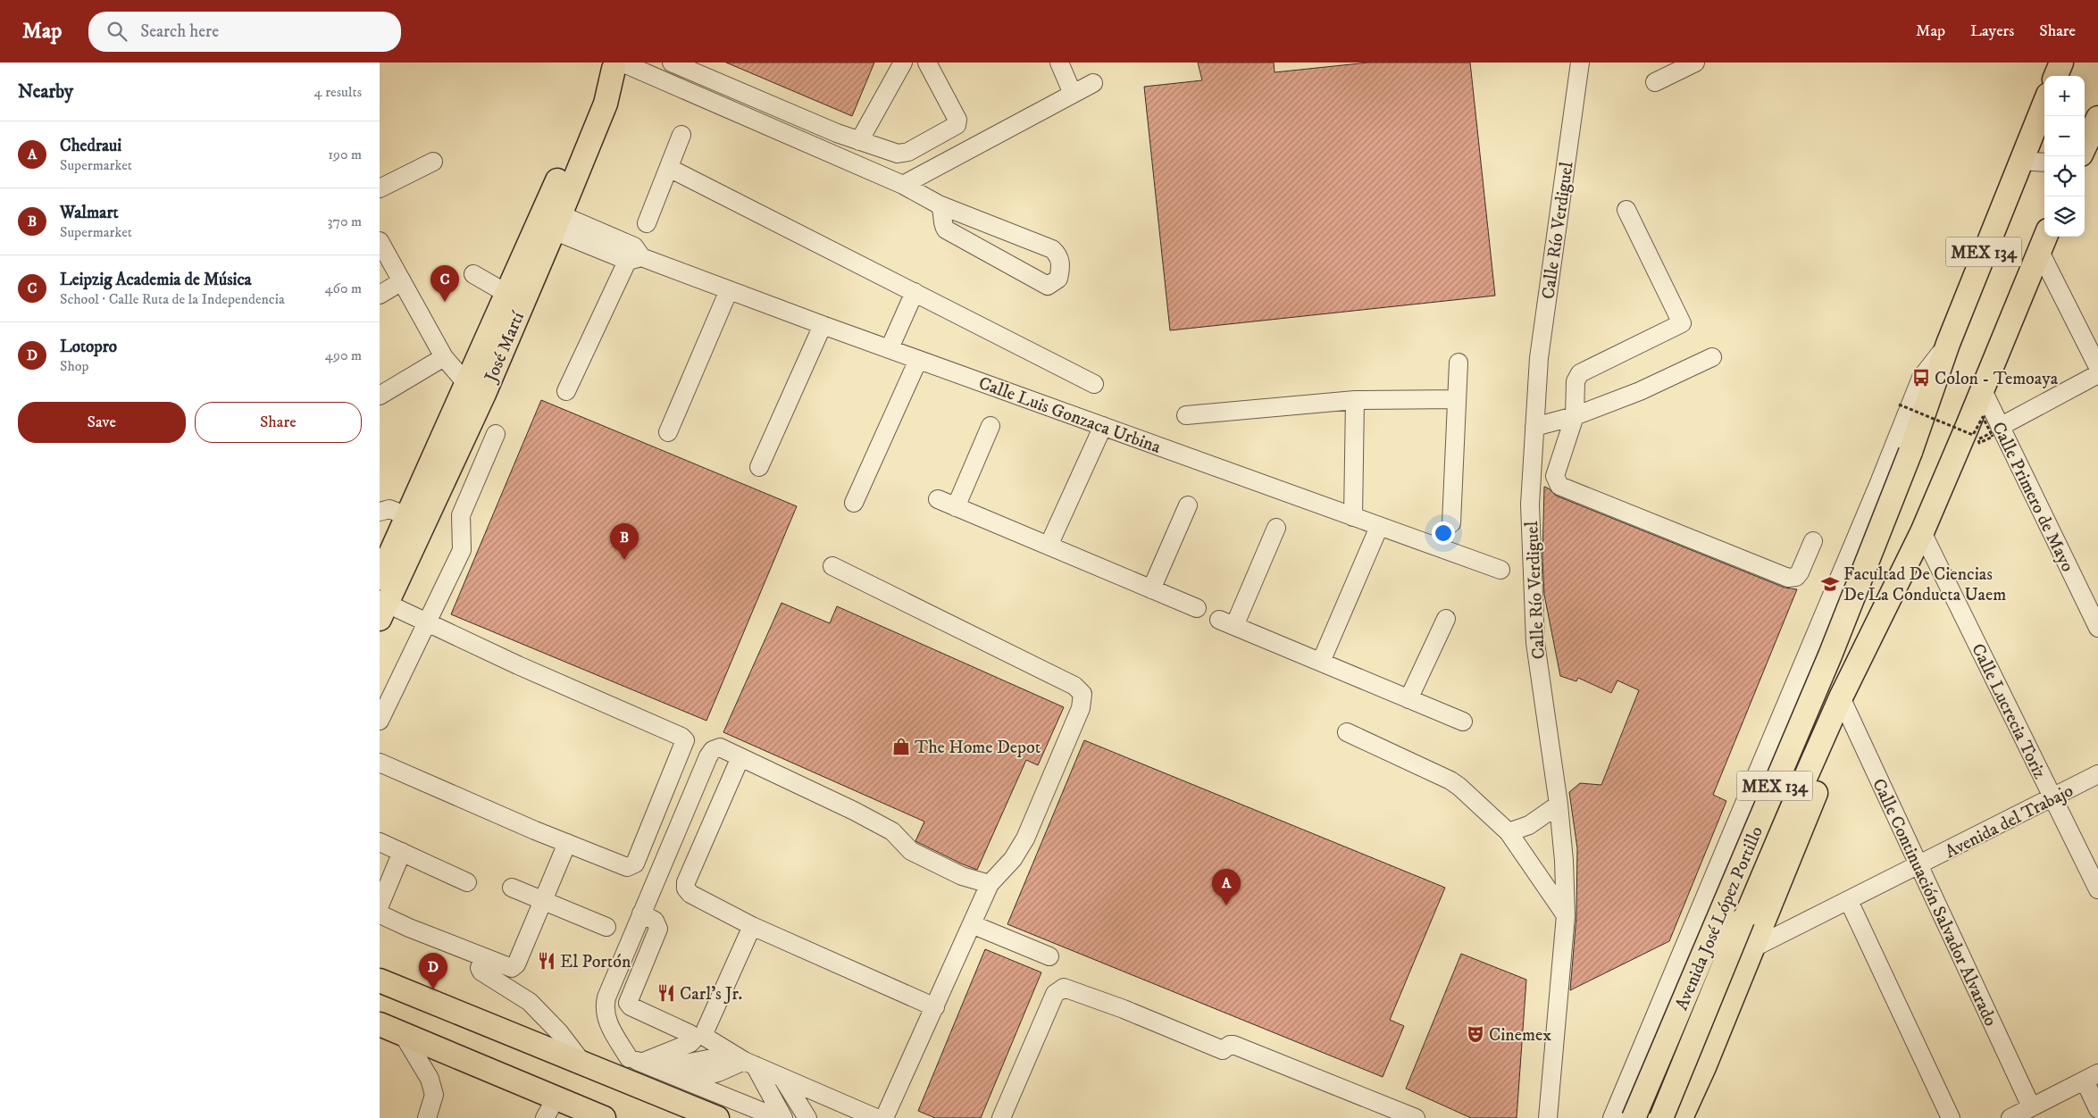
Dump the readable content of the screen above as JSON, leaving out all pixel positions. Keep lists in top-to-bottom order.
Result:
{
  "streets": {
    "main road": ["MEX 134", "José Martí", "Avenida José López Portillo"],
    "street": [
      "Calle Río Verdiguel",
      "Calle Luis Gonzaca Urbina",
      "Calle Primero de Mayo",
      "Calle Lucrecia Toriz",
      "Avenida del Trabajo",
      "Calle Continuación Salvador Alvarado"
    ]
  },
  "crossings": [
    ["José Martí", "Calle Luis Gonzaca Urbina"],
    ["Calle Primero de Mayo", "Avenida José López Portillo"],
    ["Calle Lucrecia Toriz", "Avenida del Trabajo"],
    ["Calle Lucrecia Toriz", "Avenida José López Portillo"],
    ["Avenida del Trabajo", "Calle Continuación Salvador Alvarado"],
    ["Calle Continuación Salvador Alvarado", "Avenida José López Portillo"]
  ],
  "places": {
    "bus stop": ["Colon - Temoaya"],
    "school or university": ["Facultad De Ciencias De La Conducta Uaem"],
    "shop": ["The Home Depot"],
    "restaurant": ["El Portón", "Carl's Jr."],
    "theatre": ["Cinemex"]
  },
  "page": {
    "header": "Map",
    "search": "Search here",
    "nav": ["Map", "Layers", "Share"],
    "heading": ["Nearby", "4 results"],
    "map_buttons": ["+", "−"],
    "list": [
      {
        "mark": "A",
        "name": "Chedraui",
        "note": "Supermarket",
        "value": "190 m"
      },
      {
        "mark": "B",
        "name": "Walmart",
        "note": "Supermarket",
        "value": "370 m"
      },
      {
        "mark": "C",
        "name": "Leipzig Academia de Música",
        "note": "School · Calle Ruta de la Independencia",
        "value": "460 m"
      },
      {
        "mark": "D",
        "name": "Lotopro",
        "note": "Shop",
        "value": "490 m"
      }
    ],
    "pins": [
      "C",
      "B",
      "A",
      "D"
    ],
    "buttons": ["Save", "Share"]
  }
}
